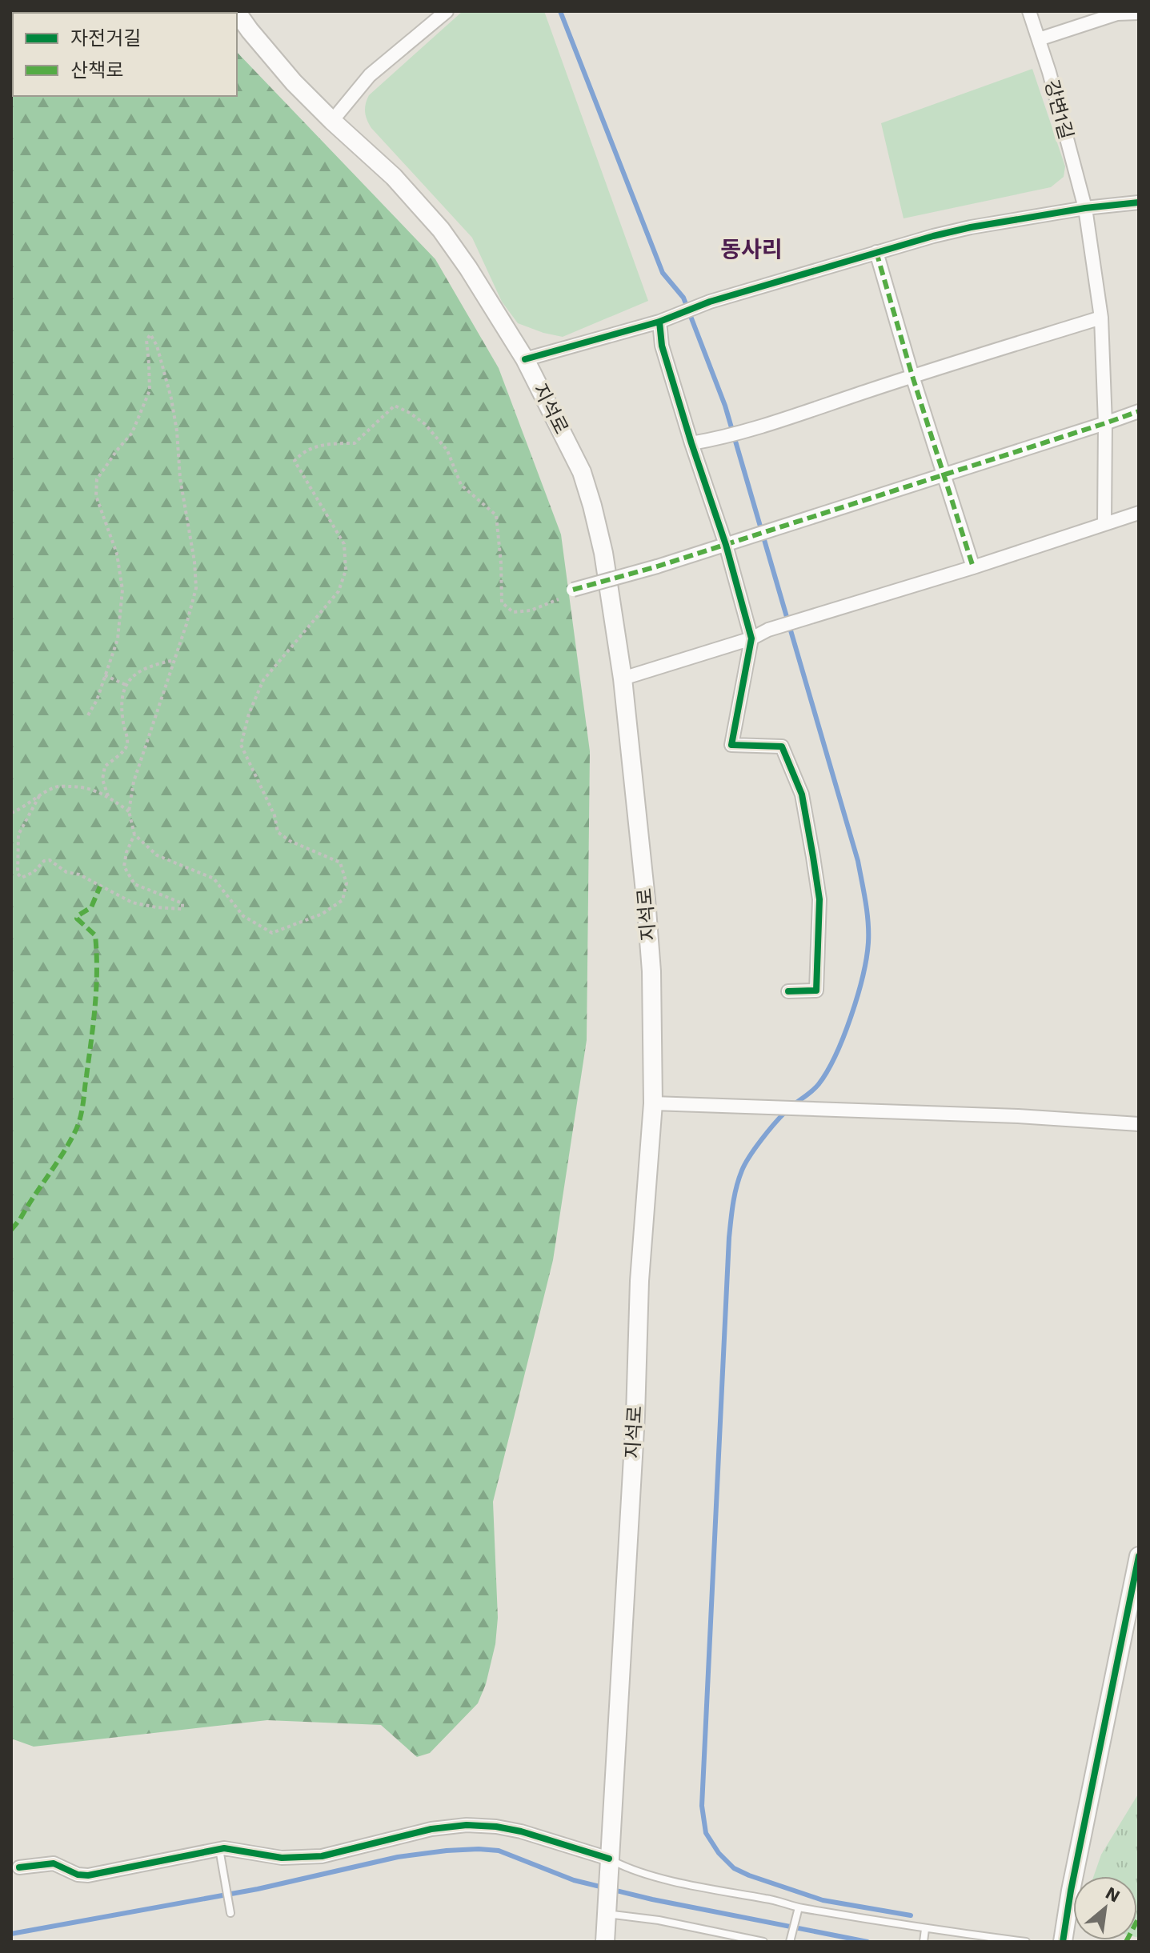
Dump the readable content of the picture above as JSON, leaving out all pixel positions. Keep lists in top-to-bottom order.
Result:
{
  "streets": {
    "main road": ["지석로"],
    "street": ["강변1길"]
  },
  "districts": ["동사리"],
  "legend": ["자전거길", "산책로"],
  "north": "top right"
}
